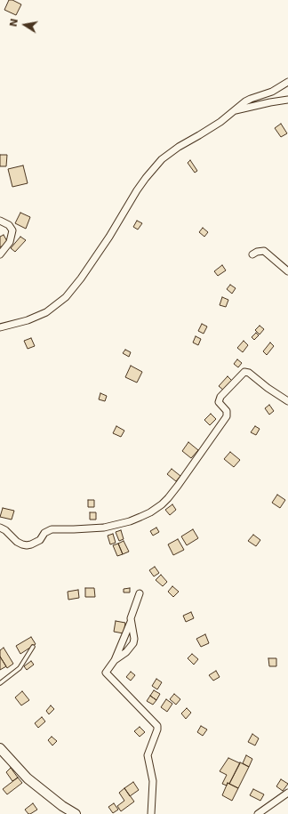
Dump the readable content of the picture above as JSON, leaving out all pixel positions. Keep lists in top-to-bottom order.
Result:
{
  "north": "left"
}
